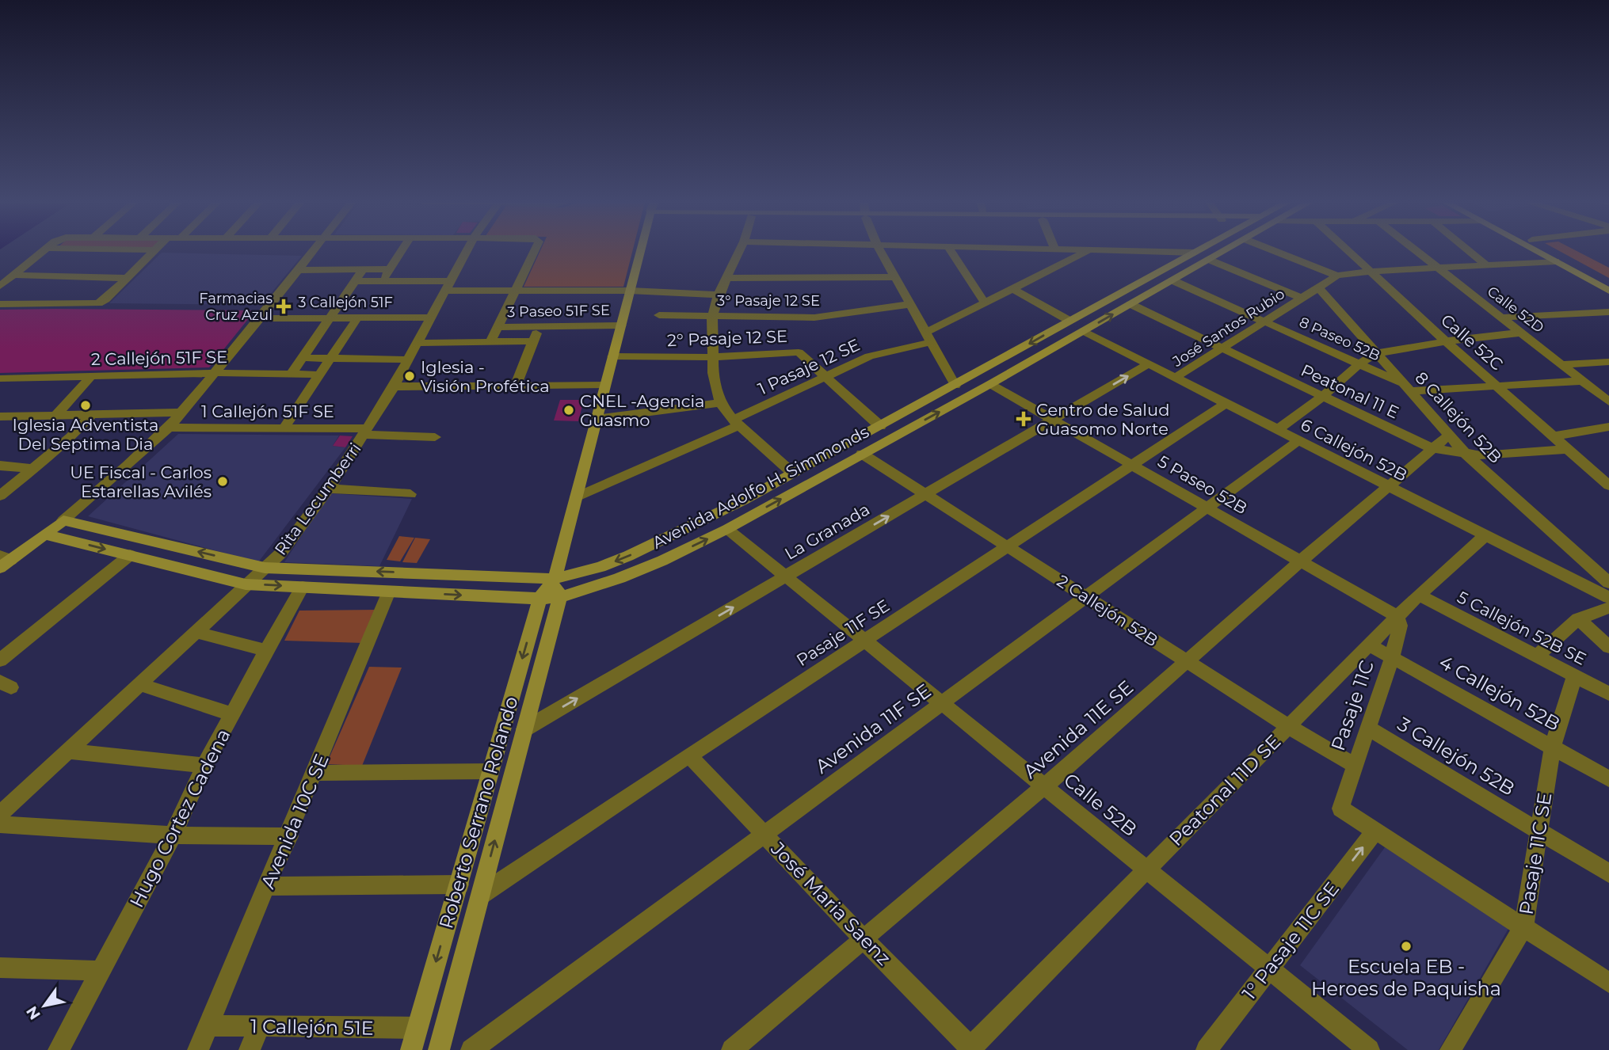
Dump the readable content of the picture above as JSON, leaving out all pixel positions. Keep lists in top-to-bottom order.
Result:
{
  "streets": {
    "main road": ["Avenida Adolfo H. Simmonds", "Roberto Serrano Rolando"],
    "street": [
      "3° Pasaje 12 SE",
      "3 Callejón 51F",
      "Calle 52D",
      "3 Paseo 51F SE",
      "José Santos Rubio",
      "2° Pasaje 12 SE",
      "8 Paseo 52B",
      "Calle 52C",
      "2 Callejón 51F SE",
      "1 Pasaje 12 SE",
      "Peatonal 11 E",
      "1 Callejón 51F SE",
      "8 Callejón 52B",
      "6 Callejón 52B",
      "5 Paseo 52B",
      "Rita Lecumberri",
      "La Granada",
      "2 Callejón 52B",
      "5 Callejón 52B SE",
      "Pasaje 11F SE",
      "4 Callejón 52B",
      "Pasaje 11C",
      "Avenida 11F SE",
      "Avenida 11E SE",
      "3 Callejón 52B",
      "Peatonal 11D SE",
      "Calle 52B",
      "Hugo Cortez Cadena",
      "Avenida 10C SE",
      "Pasaje 11C SE",
      "José Maria Saenz",
      "1° Pasaje 11C SE",
      "1 Callejón 51E"
    ]
  },
  "crossings": [
    ["3 Callejón 51F", "Rita Lecumberri"],
    ["Calle 52D", "José Santos Rubio"],
    ["3 Paseo 51F SE", "Rita Lecumberri"],
    ["3 Paseo 51F SE", "Roberto Serrano Rolando"],
    ["José Santos Rubio", "8 Paseo 52B"],
    ["José Santos Rubio", "Calle 52C"],
    ["José Santos Rubio", "Peatonal 11 E"],
    ["José Santos Rubio", "8 Callejón 52B"],
    ["José Santos Rubio", "6 Callejón 52B"],
    ["2° Pasaje 12 SE", "1 Pasaje 12 SE"],
    ["2° Pasaje 12 SE", "Avenida Adolfo H. Simmonds"],
    ["2° Pasaje 12 SE", "Roberto Serrano Rolando"],
    ["8 Paseo 52B", "8 Callejón 52B"],
    ["8 Paseo 52B", "Avenida Adolfo H. Simmonds"],
    ["Calle 52C", "Peatonal 11 E"],
    ["1 Pasaje 12 SE", "Roberto Serrano Rolando"],
    ["Peatonal 11 E", "8 Callejón 52B"],
    ["Peatonal 11 E", "Avenida Adolfo H. Simmonds"],
    ["Peatonal 11 E", "Avenida 11E SE"],
    ["1 Callejón 51F SE", "Rita Lecumberri"],
    ["8 Callejón 52B", "Avenida 11E SE"],
    ["6 Callejón 52B", "Avenida Adolfo H. Simmonds"],
    ["6 Callejón 52B", "La Granada"],
    ["6 Callejón 52B", "Pasaje 11F SE"],
    ["6 Callejón 52B", "Avenida 11F SE"],
    ["6 Callejón 52B", "Avenida 11E SE"],
    ["6 Callejón 52B", "Peatonal 11D SE"],
    ["5 Paseo 52B", "Avenida Adolfo H. Simmonds"],
    ["5 Paseo 52B", "La Granada"],
    ["5 Paseo 52B", "Pasaje 11F SE"],
    ["5 Paseo 52B", "Pasaje 11C"],
    ["5 Paseo 52B", "Avenida 11F SE"],
    ["5 Paseo 52B", "Avenida 11E SE"],
    ["5 Paseo 52B", "Peatonal 11D SE"],
    ["Avenida Adolfo H. Simmonds", "Rita Lecumberri"],
    ["Avenida Adolfo H. Simmonds", "2 Callejón 52B"],
    ["Avenida Adolfo H. Simmonds", "Calle 52B"],
    ["Avenida Adolfo H. Simmonds", "Roberto Serrano Rolando"],
    ["Avenida Adolfo H. Simmonds", "Hugo Cortez Cadena"],
    ["Avenida Adolfo H. Simmonds", "Avenida 10C SE"],
    ["La Granada", "2 Callejón 52B"],
    ["La Granada", "Calle 52B"],
    ["La Granada", "Roberto Serrano Rolando"],
    ["2 Callejón 52B", "Pasaje 11F SE"],
    ["2 Callejón 52B", "Pasaje 11C"],
    ["2 Callejón 52B", "Avenida 11F SE"],
    ["2 Callejón 52B", "Avenida 11E SE"],
    ["2 Callejón 52B", "Peatonal 11D SE"],
    ["5 Callejón 52B SE", "Peatonal 11D SE"],
    ["5 Callejón 52B SE", "Pasaje 11C SE"],
    ["Pasaje 11F SE", "Calle 52B"],
    ["Pasaje 11F SE", "Roberto Serrano Rolando"],
    ["Pasaje 11F SE", "José Maria Saenz"],
    ["4 Callejón 52B", "Pasaje 11C"],
    ["4 Callejón 52B", "Peatonal 11D SE"],
    ["4 Callejón 52B", "Pasaje 11C SE"],
    ["Pasaje 11C", "3 Callejón 52B"],
    ["Pasaje 11C", "Peatonal 11D SE"],
    ["Pasaje 11C", "1° Pasaje 11C SE"],
    ["Avenida 11F SE", "Calle 52B"],
    ["Avenida 11F SE", "José Maria Saenz"],
    ["Avenida 11E SE", "Calle 52B"],
    ["Avenida 11E SE", "José Maria Saenz"],
    ["3 Callejón 52B", "Pasaje 11C SE"],
    ["Peatonal 11D SE", "Calle 52B"],
    ["Peatonal 11D SE", "José Maria Saenz"],
    ["Calle 52B", "1° Pasaje 11C SE"],
    ["Roberto Serrano Rolando", "1 Callejón 51E"],
    ["Avenida 10C SE", "1 Callejón 51E"]
  ],
  "one_way": ["La Granada", "1° Pasaje 11C SE"],
  "places": {
    "health": ["Farmacias Cruz Azul", "Centro de Salud Guasomo Norte"],
    "other": [
      "Iglesia - Visión Profética",
      "Iglesia Adventista Del Septima Dia",
      "CNEL -Agencia Guasmo",
      "UE Fiscal - Carlos Estarellas Avilés",
      "Escuela EB - Heroes de Paquisha"
    ]
  },
  "north": "bottom left"
}
